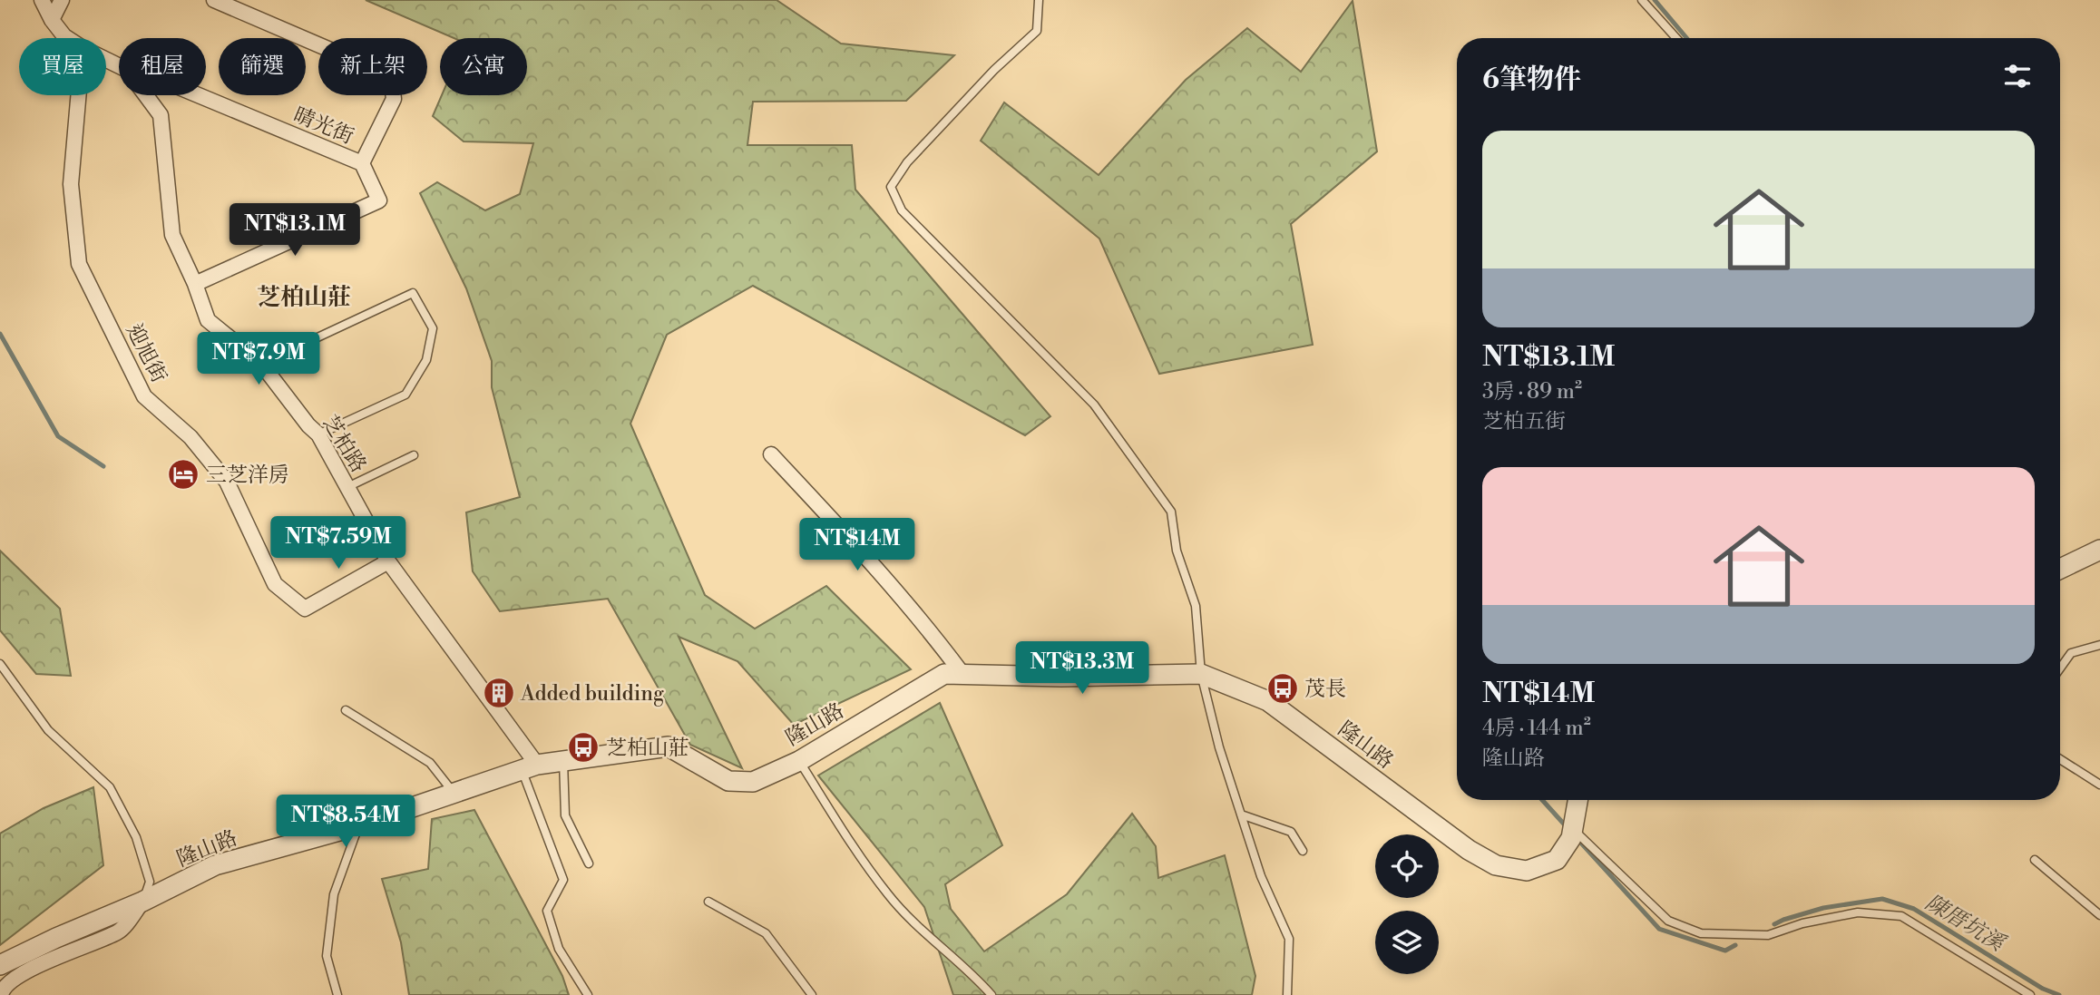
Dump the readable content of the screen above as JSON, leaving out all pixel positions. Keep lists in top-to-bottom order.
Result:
{
  "streets": {
    "street": [
      "晴光街",
      "迎旭街",
      "芝柏路",
      "隆山路"
    ]
  },
  "crossings": [
    ["迎旭街", "芝柏路"],
    ["芝柏路", "隆山路"]
  ],
  "districts": ["芝柏山莊"],
  "water": ["陳厝坑溪"],
  "places": {
    "hotel": ["三芝洋房"],
    "bus stop": ["茂長", "芝柏山莊"],
    "building": ["Added building"]
  },
  "page": {
    "chip": [
      "買屋",
      "租屋",
      "篩選",
      "新上架",
      "公寓"
    ],
    "heading": "6筆物件",
    "list": [
      {
        "name": "NT$13.1M",
        "note": "3房 · 89 m² · 芝柏五街"
      },
      {
        "name": "NT$14M",
        "note": "4房 · 144 m² · 隆山路"
      }
    ],
    "price": [
      "NT$13.1M",
      "NT$7.9M",
      "NT$7.59M",
      "NT$14M",
      "NT$13.3M",
      "NT$8.54M"
    ]
  }
}
